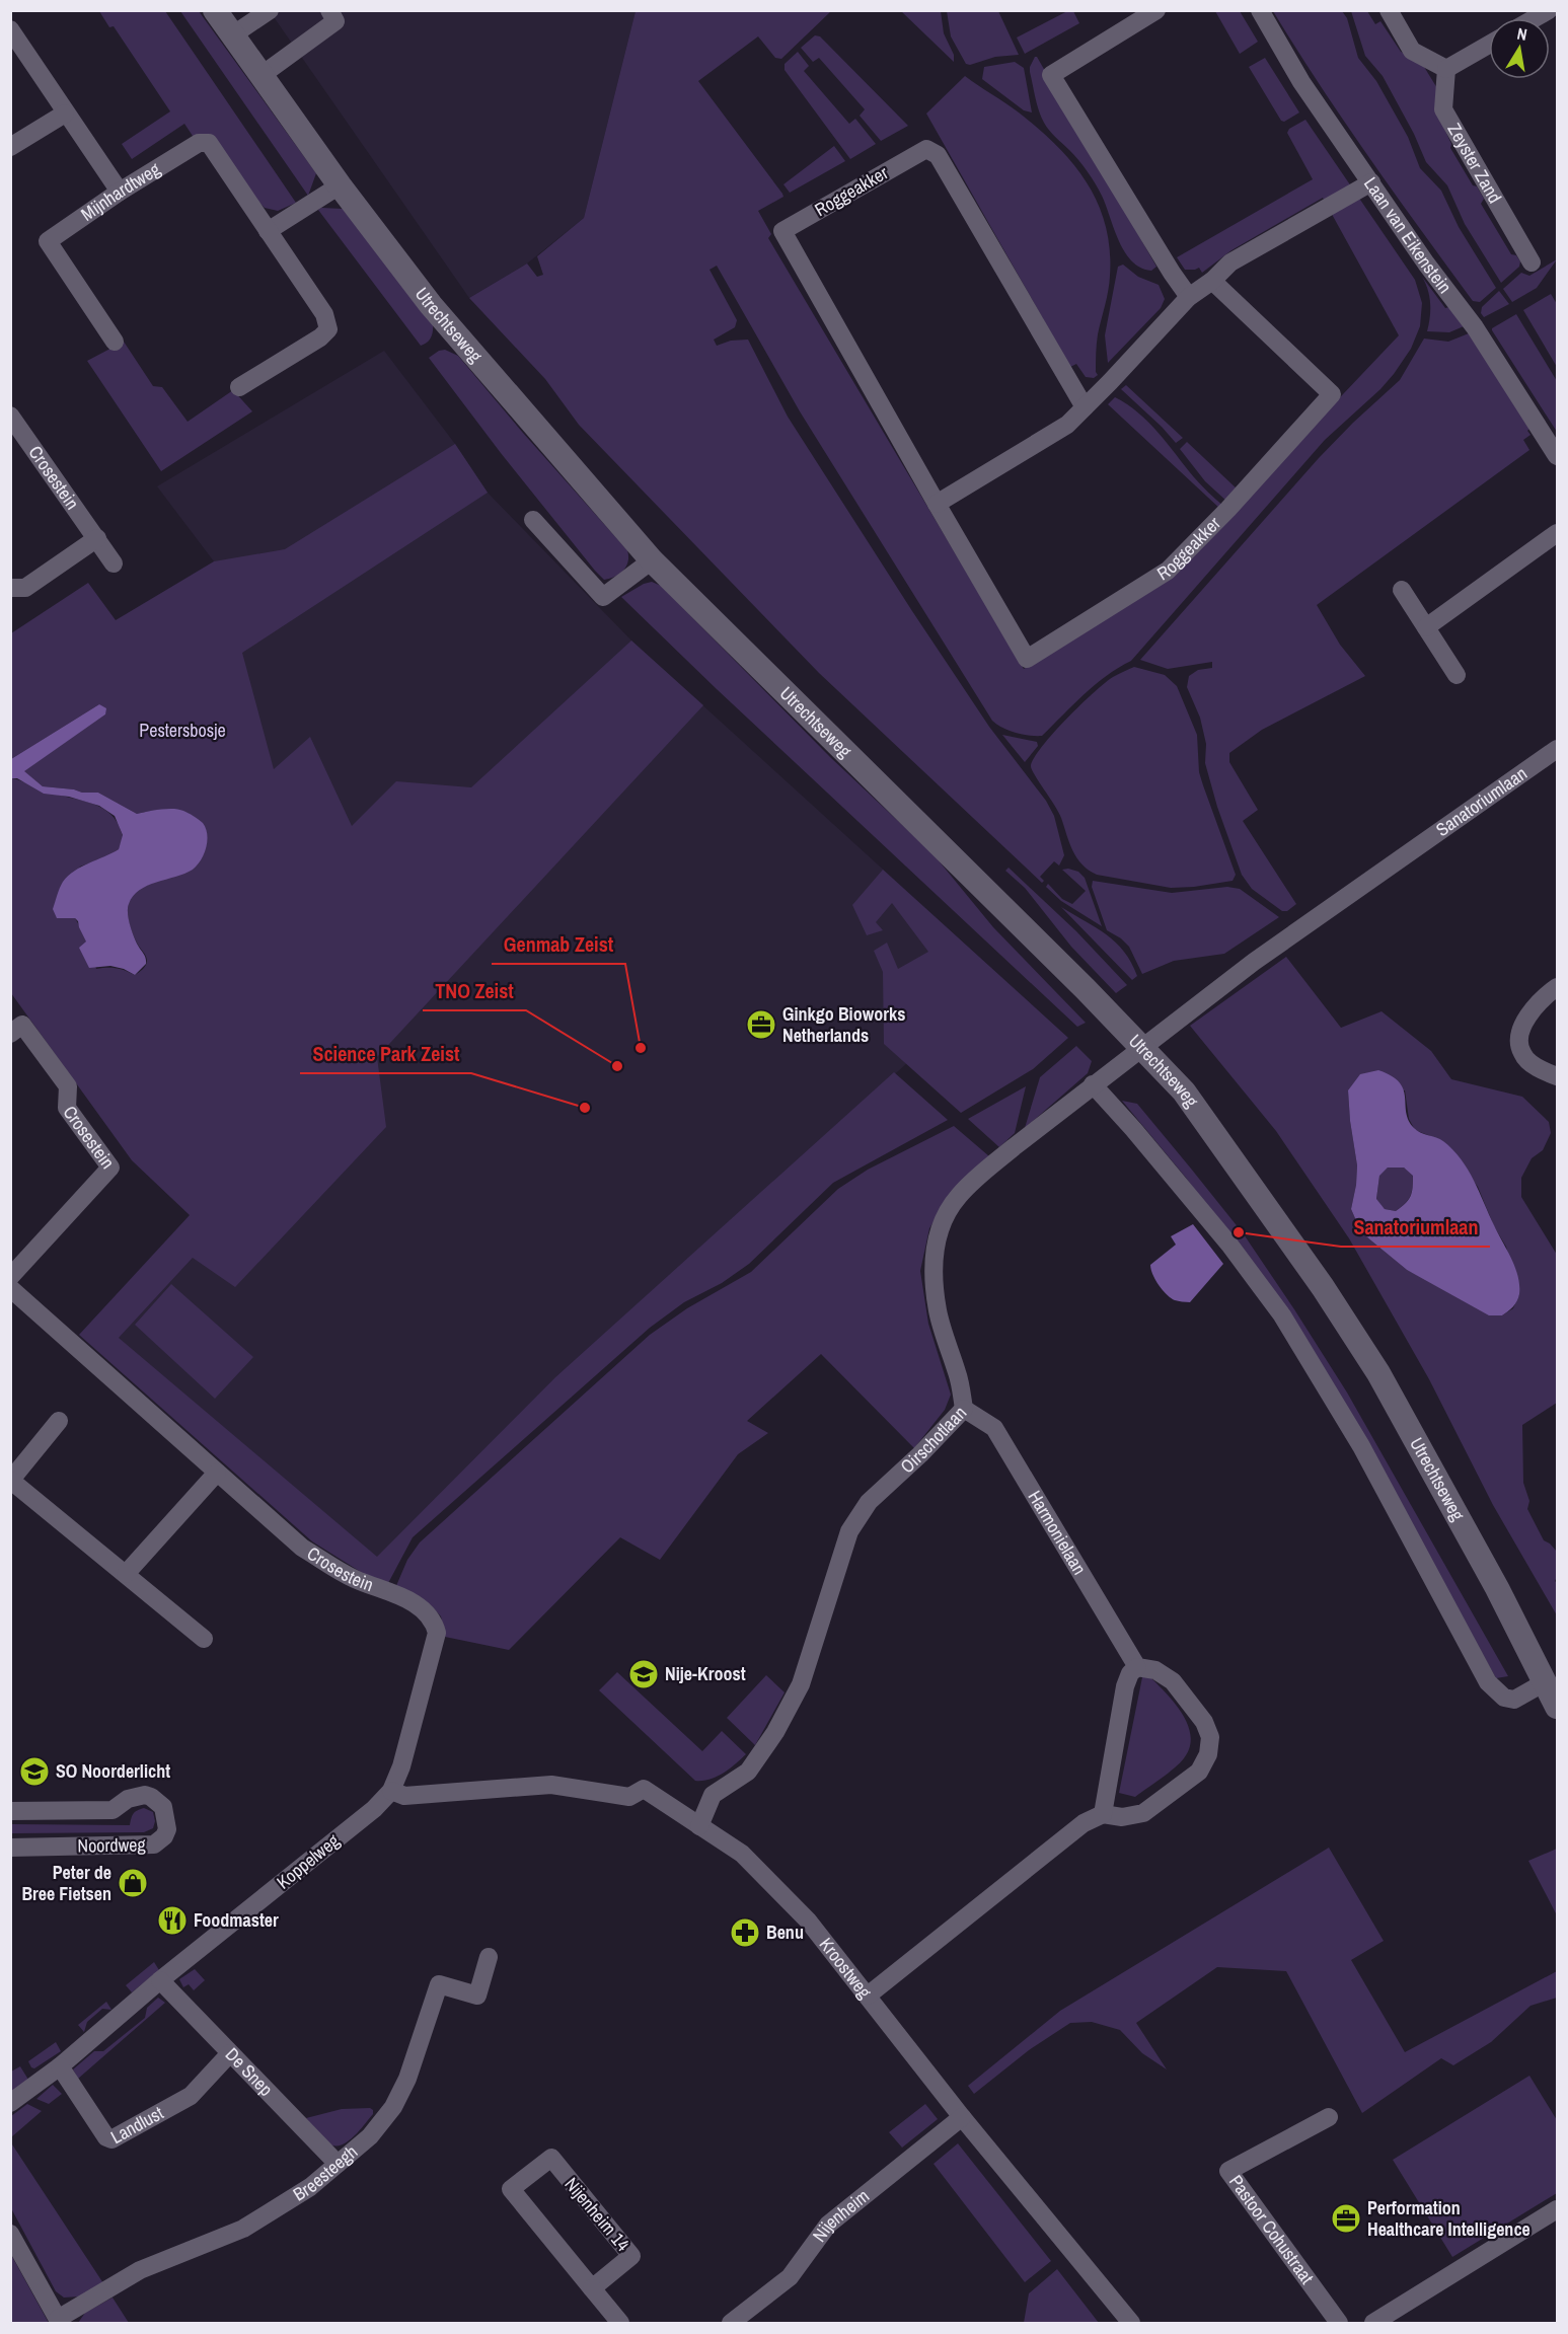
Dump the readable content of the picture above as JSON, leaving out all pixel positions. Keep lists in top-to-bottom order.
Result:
{
  "streets": {
    "main road": ["Utrechtseweg"],
    "street": [
      "Zeyster Zand",
      "Roggeakker",
      "Mijnhardtweg",
      "Laan van Eikenstein",
      "Crosestein",
      "Sanatoriumlaan",
      "Oirschotlaan",
      "Harmonielaan",
      "Noordweg",
      "Koppelweg",
      "Kroostweg",
      "De Snep",
      "Landlust",
      "Breesteegh",
      "Nijenheim 14",
      "Nijenheim",
      "Pastoor Cohustraat"
    ]
  },
  "crossings": [
    ["Utrechtseweg", "Sanatoriumlaan"],
    ["Utrechtseweg", "Oirschotlaan"],
    ["Crosestein", "Koppelweg"],
    ["Sanatoriumlaan", "Oirschotlaan"],
    ["Oirschotlaan", "Harmonielaan"],
    ["Oirschotlaan", "Kroostweg"],
    ["Koppelweg", "Kroostweg"],
    ["Koppelweg", "De Snep"],
    ["Koppelweg", "Landlust"],
    ["Kroostweg", "Nijenheim"],
    ["De Snep", "Landlust"],
    ["De Snep", "Breesteegh"]
  ],
  "parks": ["Pestersbosje"],
  "places": {
    "office": ["Ginkgo Bioworks Netherlands", "Performation Healthcare Intelligence"],
    "other": [
      "Genmab Zeist",
      "TNO Zeist",
      "Science Park Zeist",
      "Sanatoriumlaan"
    ],
    "school or university": ["Nije-Kroost", "SO Noorderlicht"],
    "shop": ["Peter de Bree Fietsen"],
    "restaurant": ["Foodmaster"],
    "pharmacy": ["Benu"]
  },
  "north": "top"
}
